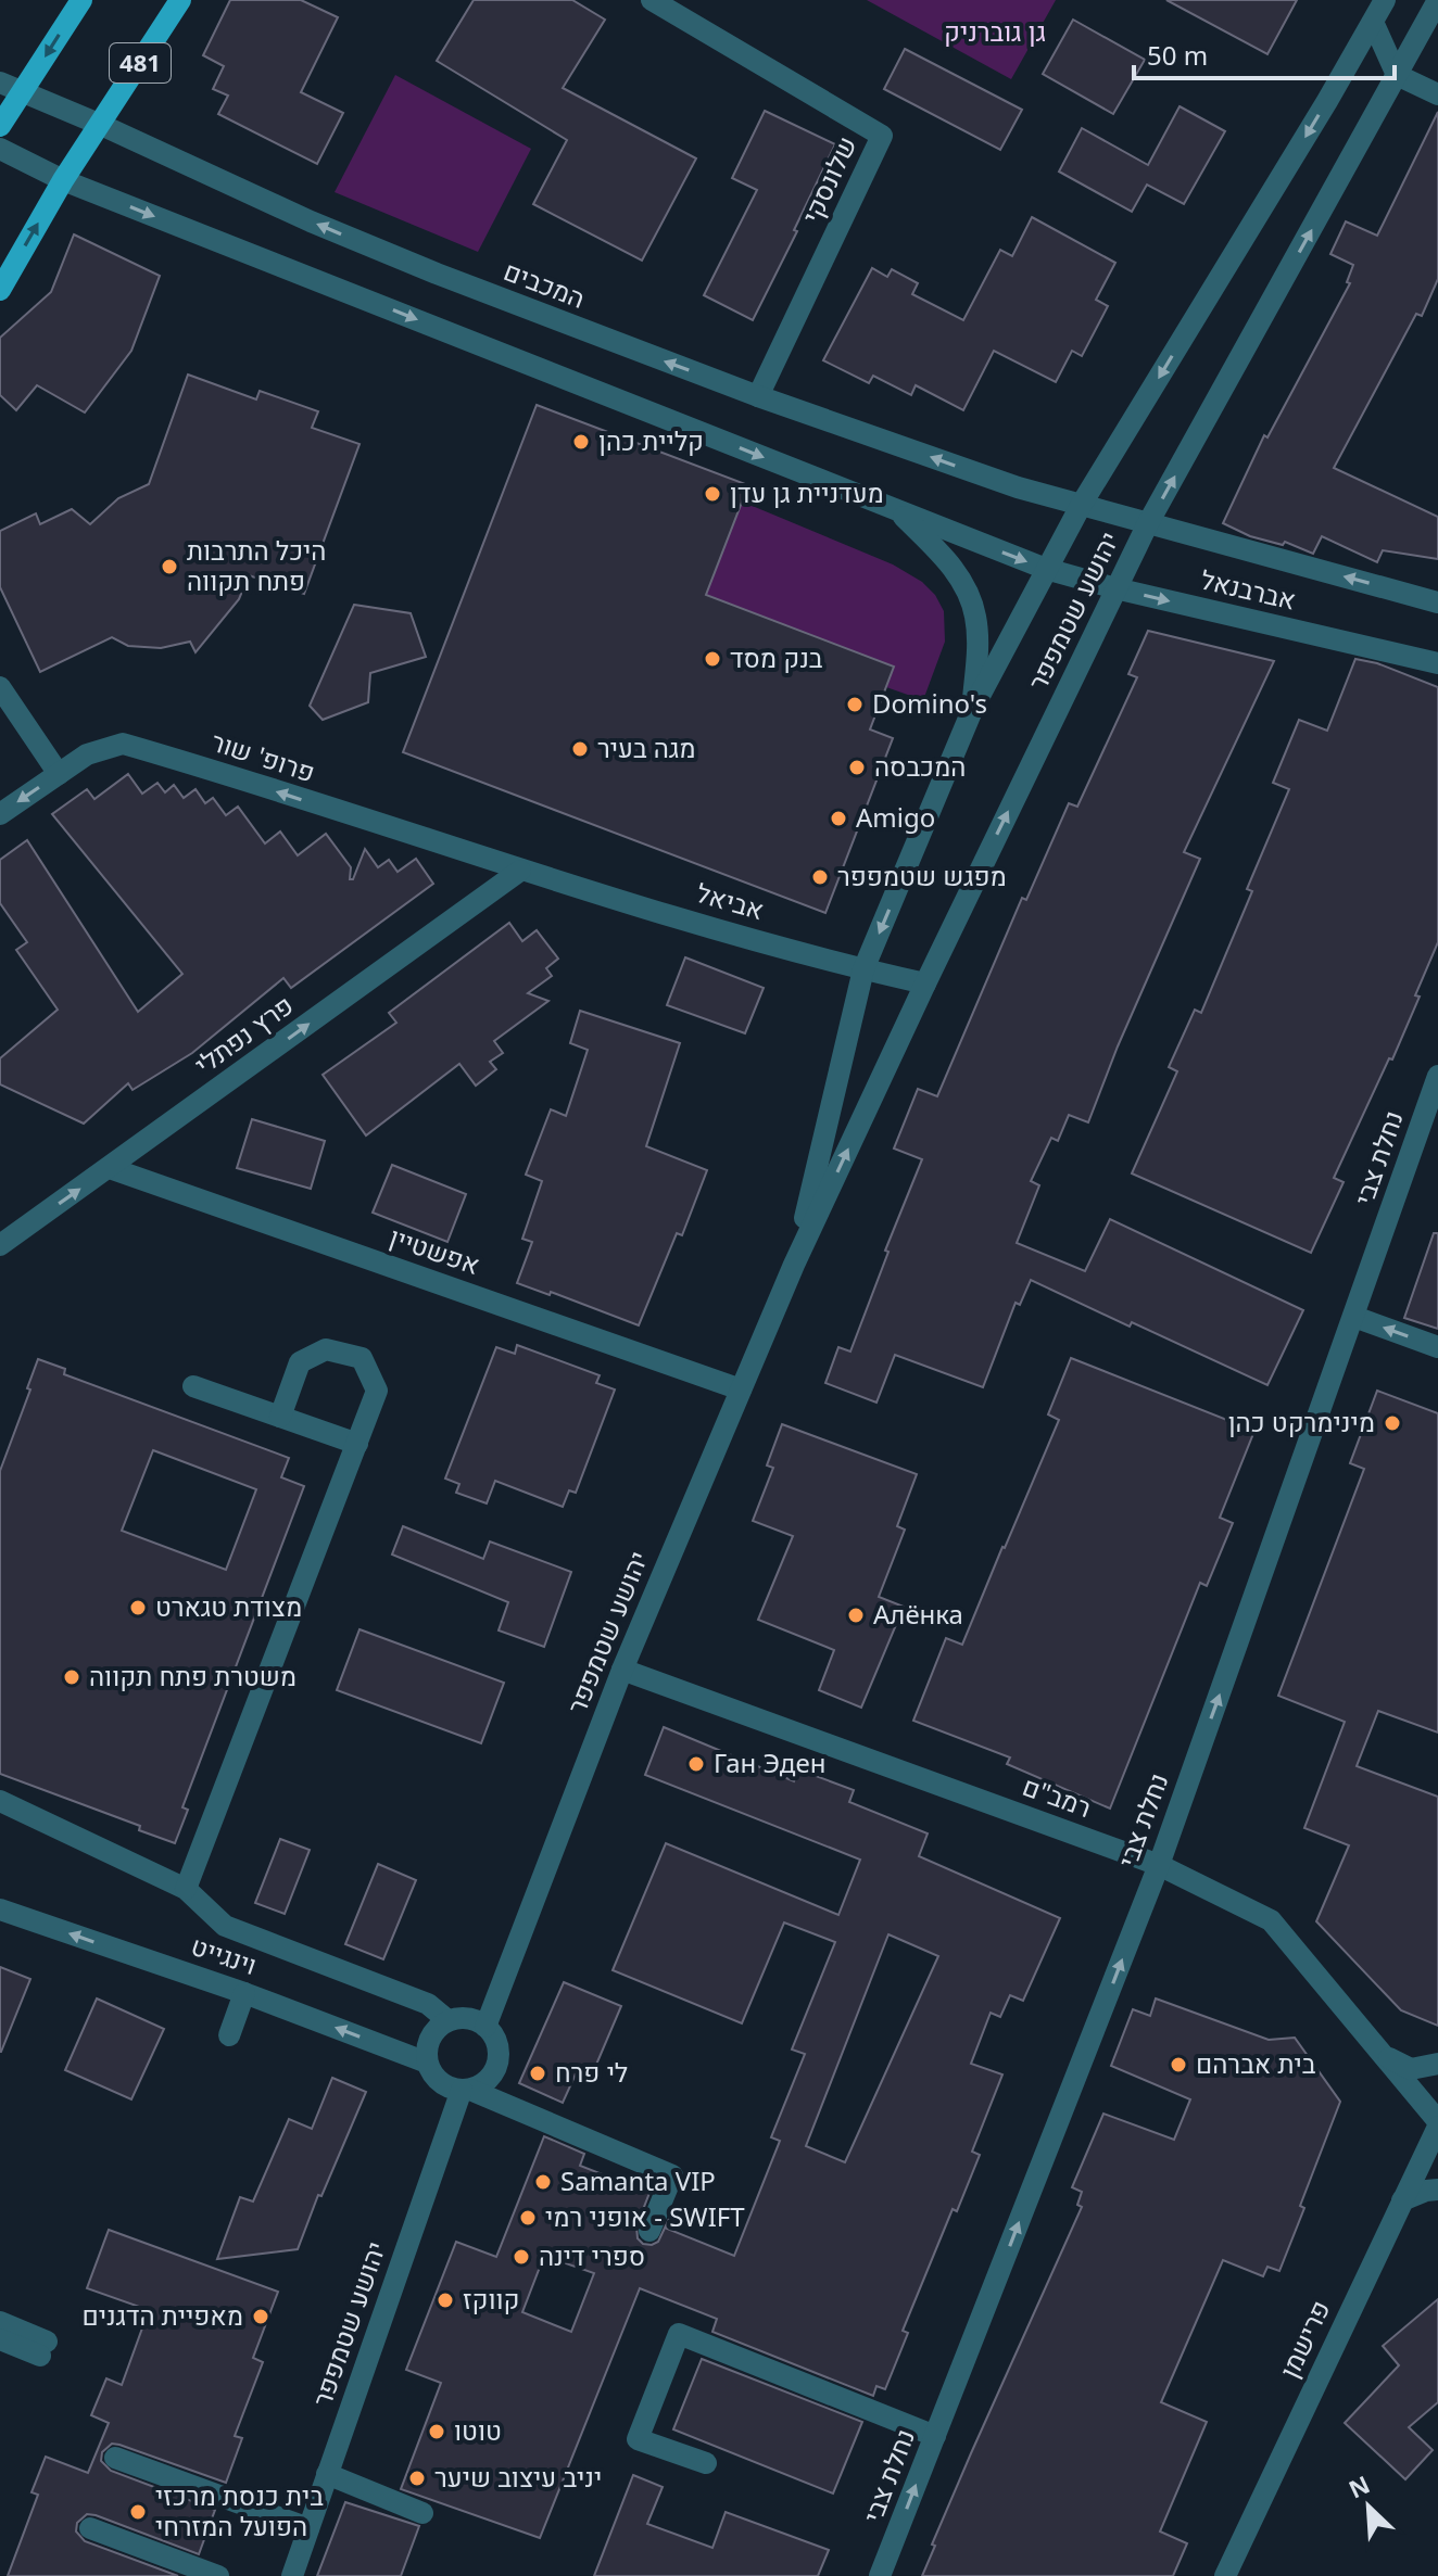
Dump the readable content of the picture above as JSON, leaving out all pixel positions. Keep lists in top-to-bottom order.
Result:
{
  "streets": {
    "main road": ["481"],
    "street": [
      "שלונסקי",
      "המכבים",
      "אברבנאל",
      "יהושע שטמפפר",
      "פרופ' שור",
      "אביאל",
      "פרץ נפתלי",
      "נחלת צבי",
      "אפשטיין",
      "רמב\"ם",
      "וינגייט",
      "פרישמן"
    ]
  },
  "crossings": [
    ["481", "המכבים"],
    ["שלונסקי", "המכבים"],
    ["המכבים", "אברבנאל"],
    ["המכבים", "יהושע שטמפפר"],
    ["אברבנאל", "יהושע שטמפפר"],
    ["יהושע שטמפפר", "אביאל"],
    ["יהושע שטמפפר", "אפשטיין"],
    ["יהושע שטמפפר", "רמב\"ם"],
    ["יהושע שטמפפר", "וינגייט"],
    ["פרופ' שור", "אביאל"],
    ["פרופ' שור", "פרץ נפתלי"],
    ["אביאל", "פרץ נפתלי"],
    ["פרץ נפתלי", "אפשטיין"],
    ["נחלת צבי", "רמב\"ם"],
    ["רמב\"ם", "פרישמן"]
  ],
  "one_way": ["פרופ' שור", "פרץ נפתלי", "נחלת צבי"],
  "parks": ["גן גוברניק"],
  "places": [
    "קליית כהן",
    "מעדניית גן עדן",
    "היכל התרבות פתח תקווה",
    "בנק מסד",
    "Domino's",
    "מגה בעיר",
    "המכבסה",
    "Amigo",
    "מפגש שטמפפר",
    "מינימרקט כהן",
    "מצודת טגארט",
    "Алёнка",
    "משטרת פתח תקווה",
    "Ган Эден",
    "בית אברהם",
    "לי פרח",
    "Samanta VIP",
    "אופני רמי - SWIFT",
    "ספרי דינה",
    "קווקז",
    "מאפיית הדגנים",
    "טוטו",
    "יניב עיצוב שיער",
    "בית כנסת מרכזי הפועל המזרחי"
  ],
  "scale_bar": "50 m",
  "north": "top left"
}
